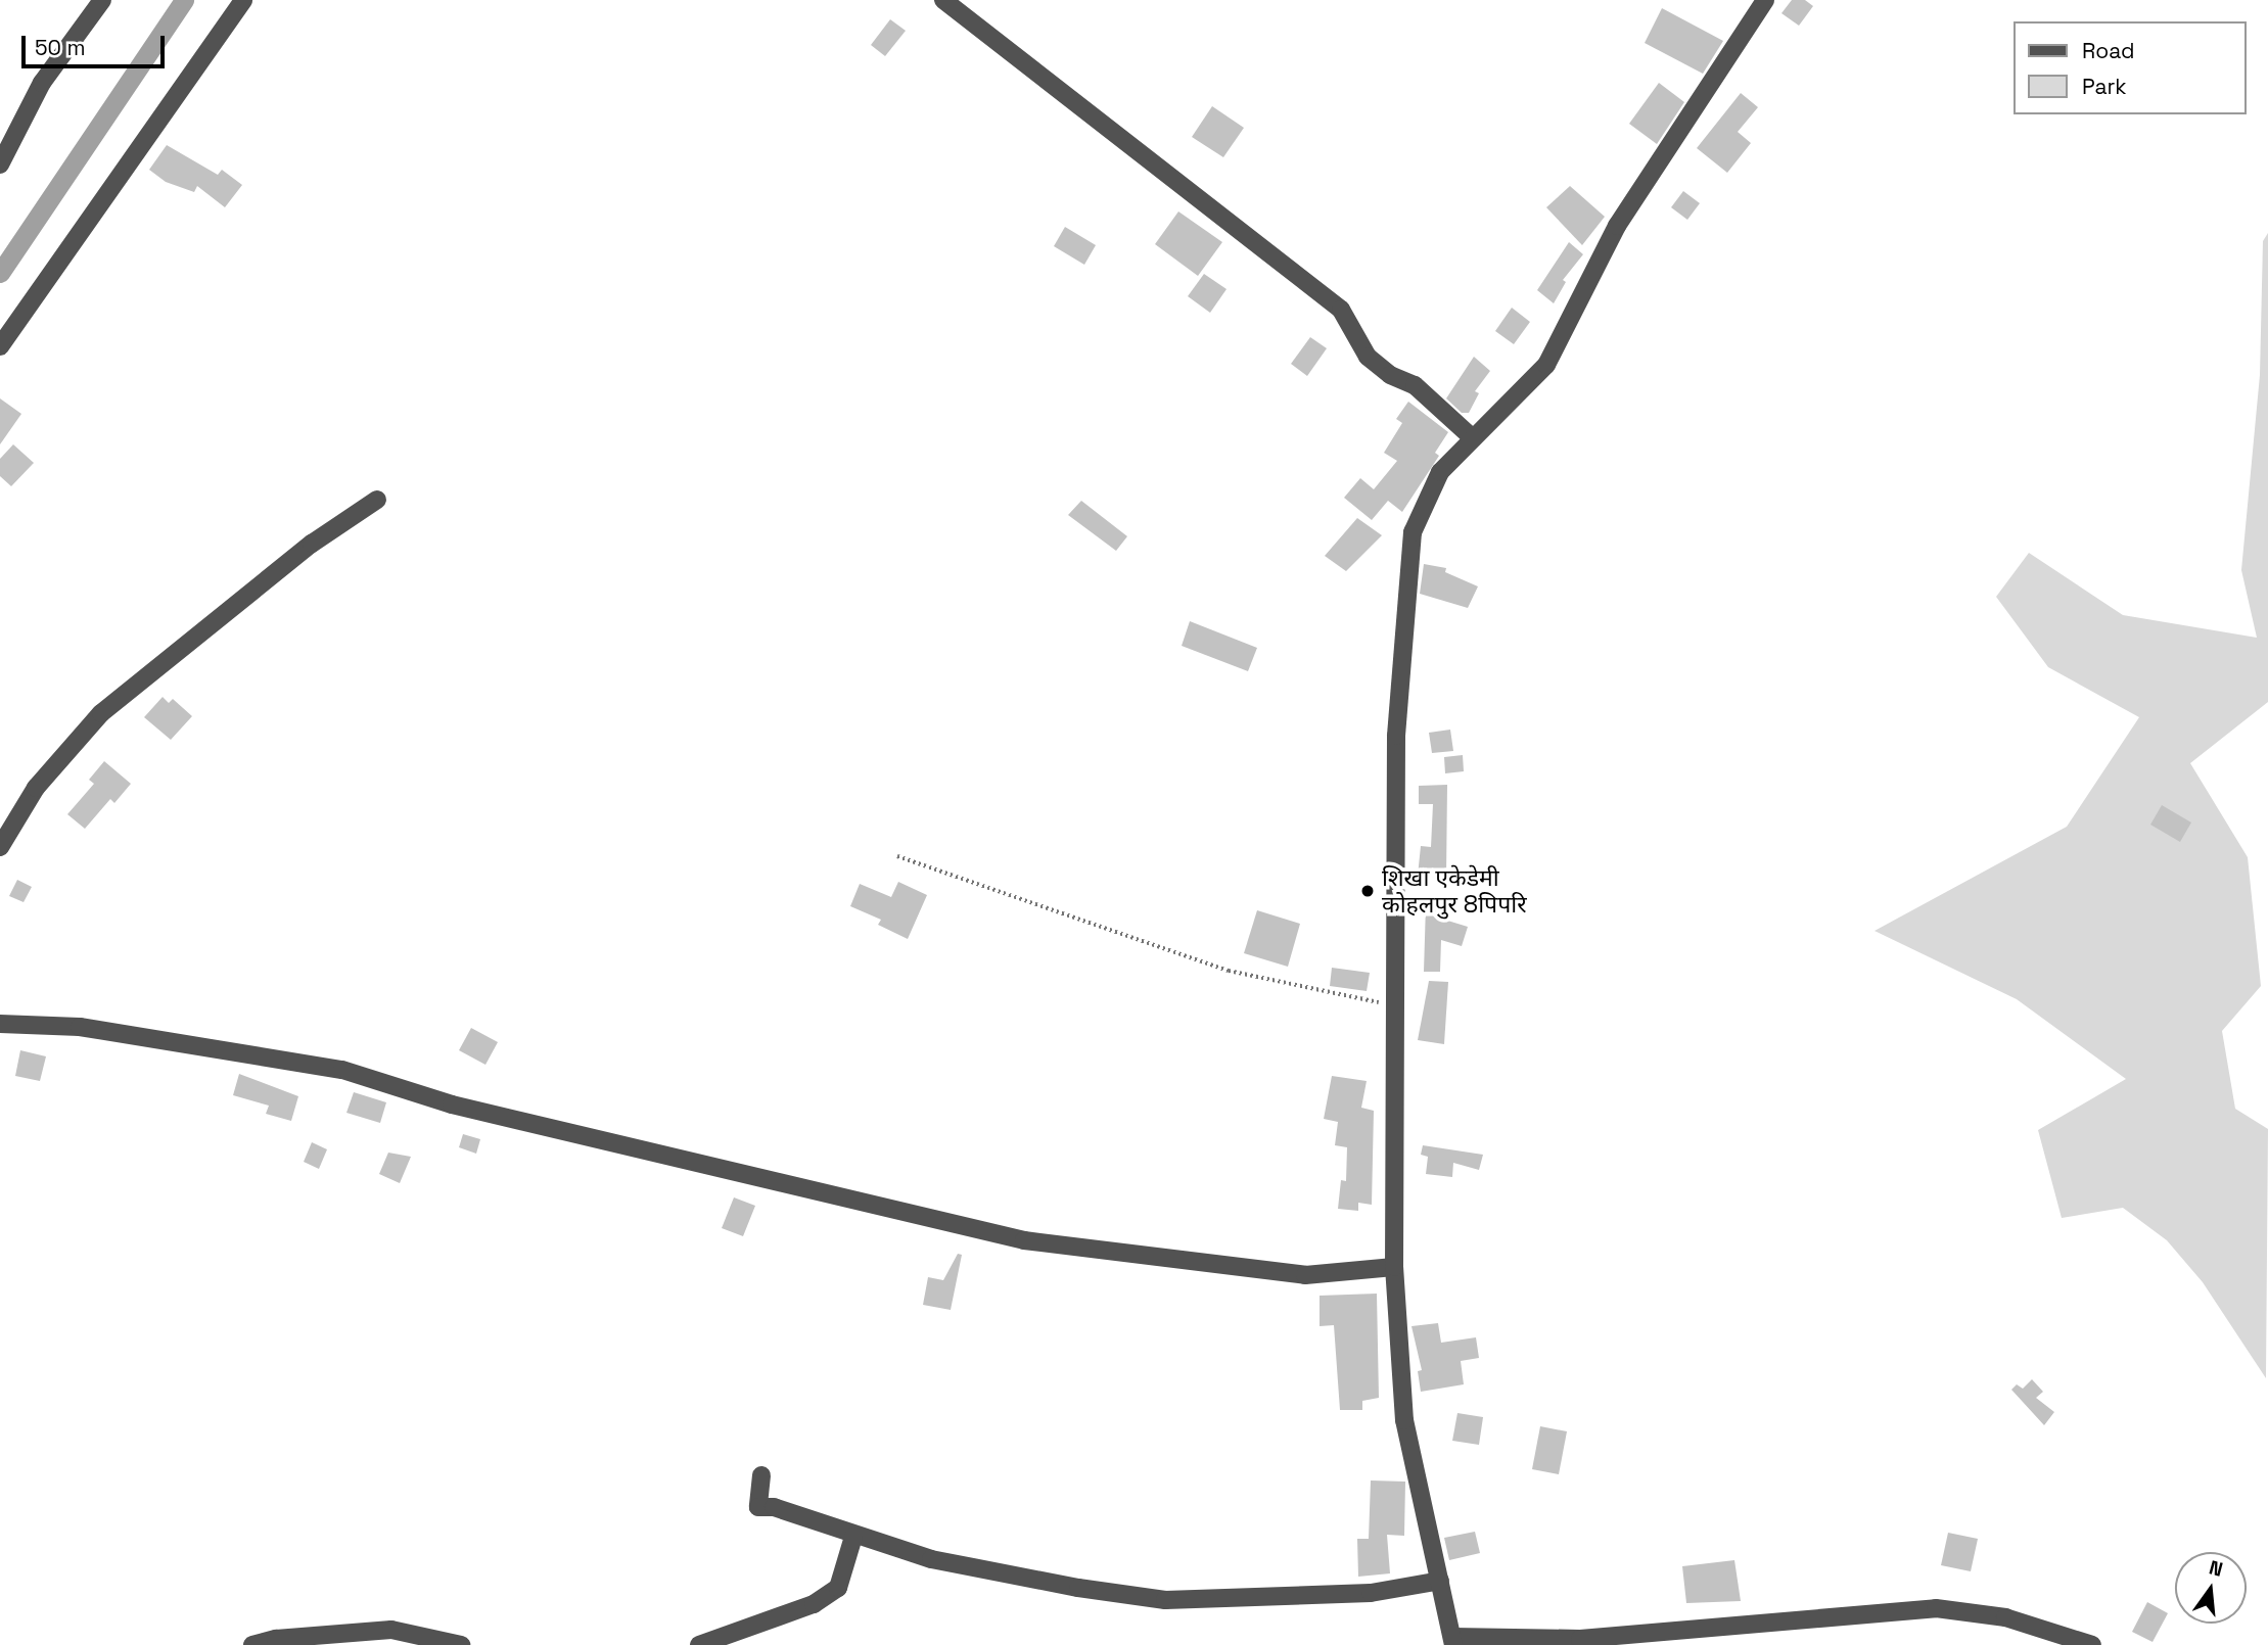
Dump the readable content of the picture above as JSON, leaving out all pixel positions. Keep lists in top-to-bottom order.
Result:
{
  "places": ["शिखा एकेडेमी कोहलपुर 8पिपरि"],
  "legend": ["Road", "Park"],
  "scale_bar": "50 m",
  "north": "top"
}
